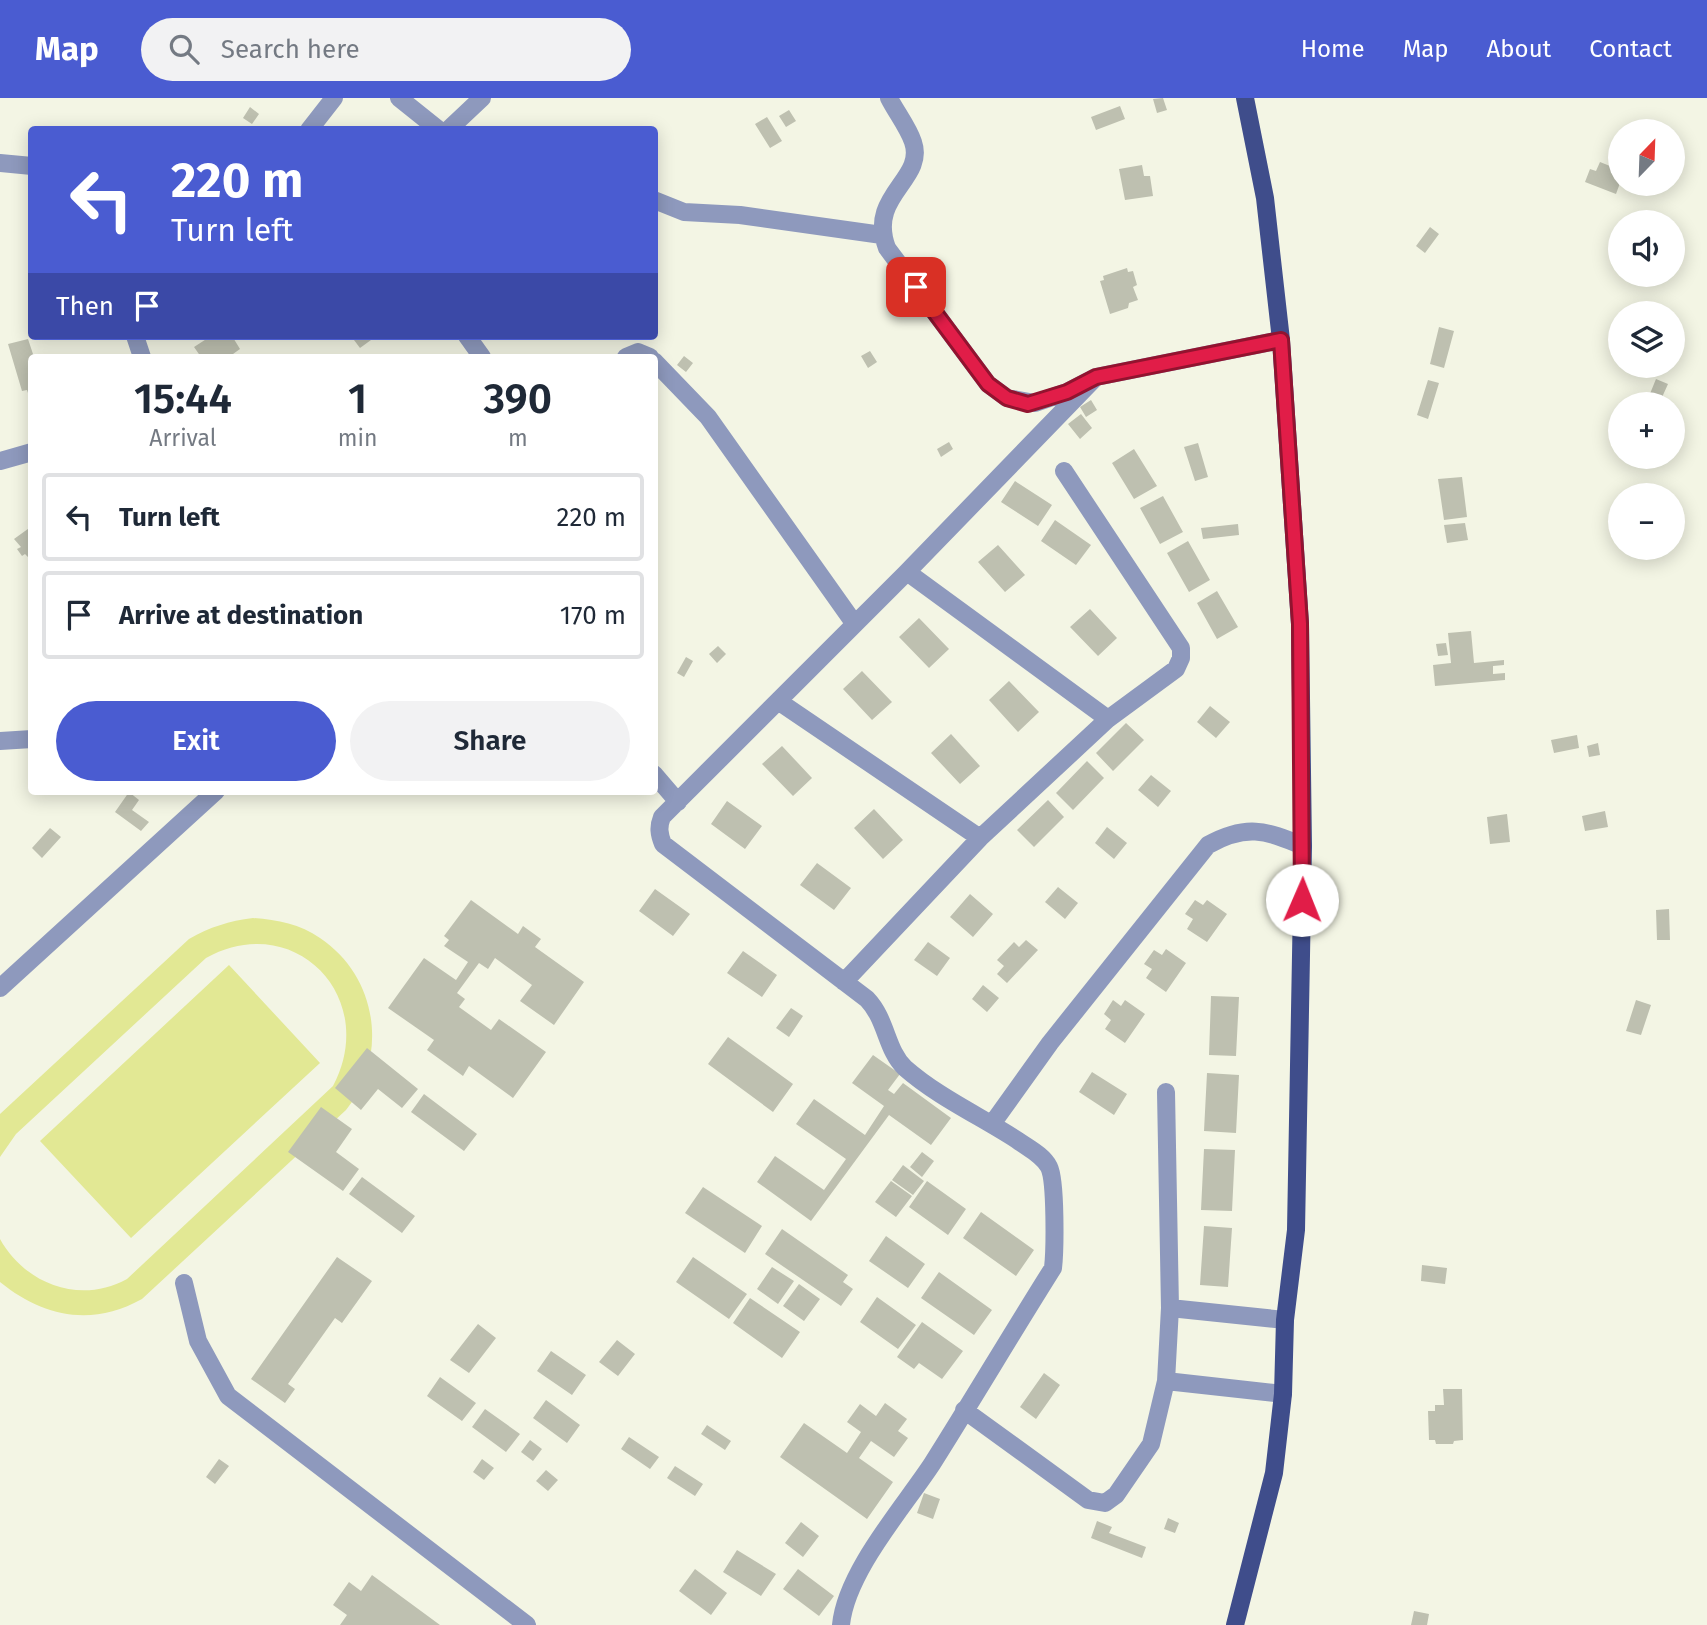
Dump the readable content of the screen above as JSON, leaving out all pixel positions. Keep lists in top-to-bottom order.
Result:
{
  "north": "top right",
  "page": {
    "header": "Map",
    "search": "Search here",
    "nav": [
      "Home",
      "Map",
      "About",
      "Contact"
    ],
    "map_buttons": ["+", "−"],
    "turn": ["220 m", "Turn left"],
    "then": "Then",
    "eta": [
      "15:44",
      "Arrival",
      "1",
      "min",
      "390",
      "m"
    ],
    "list": [
      {
        "name": "Turn left",
        "value": "220 m"
      },
      {
        "name": "Arrive at destination",
        "value": "170 m"
      }
    ],
    "buttons": ["Exit", "Share"]
  }
}
